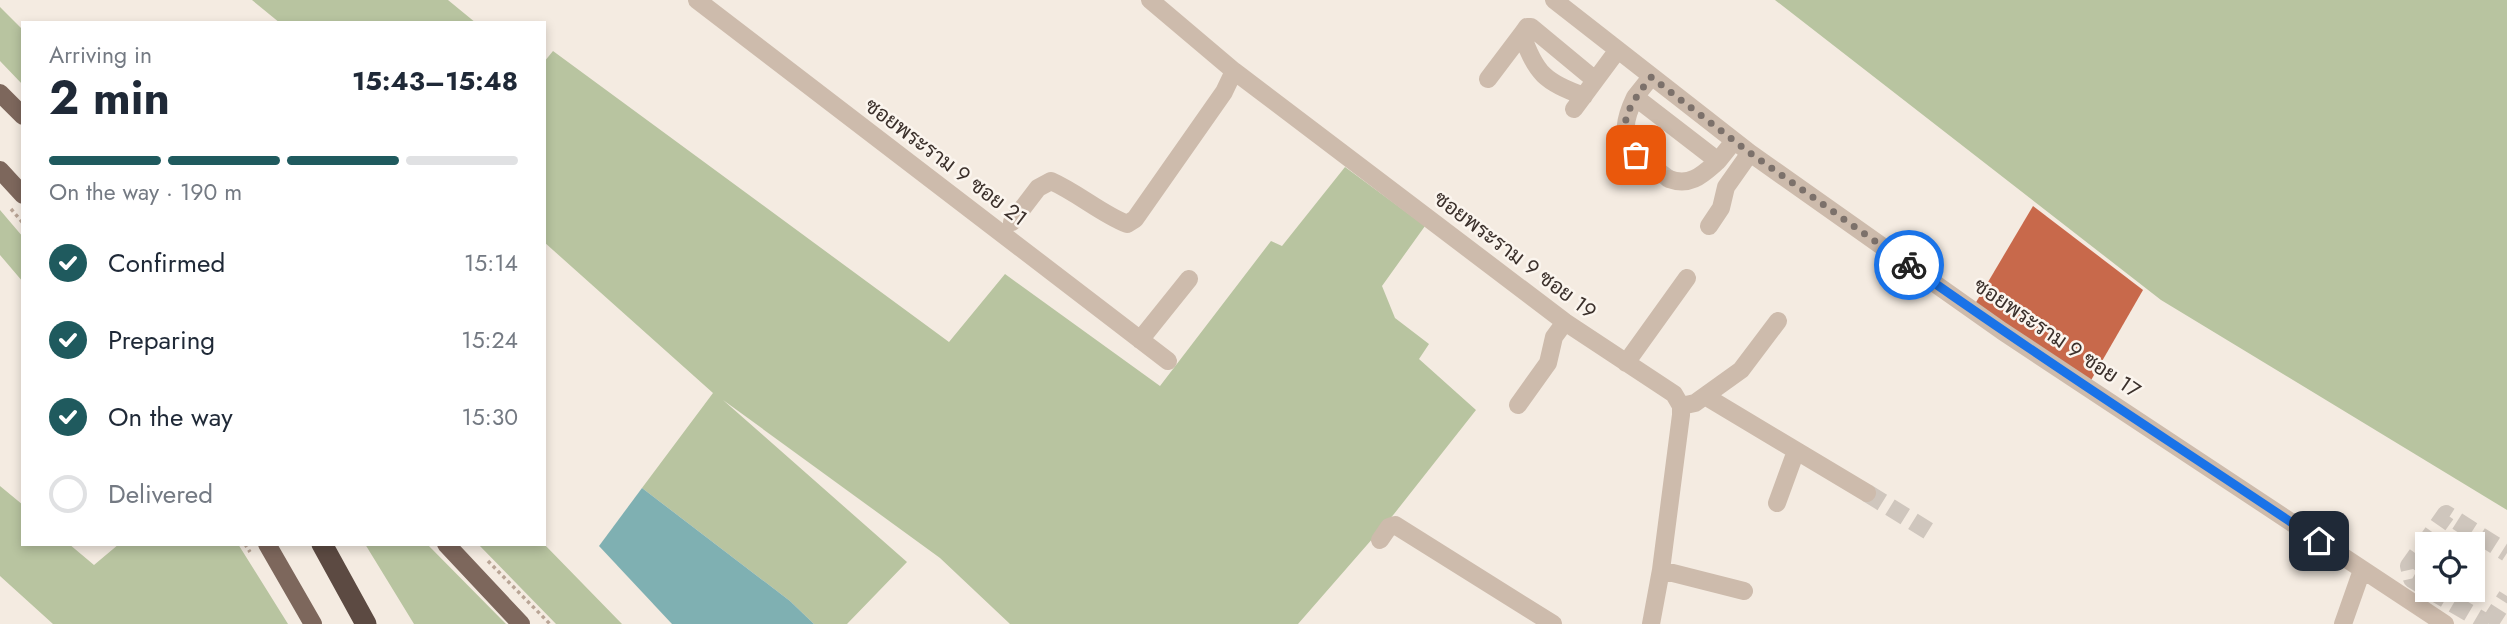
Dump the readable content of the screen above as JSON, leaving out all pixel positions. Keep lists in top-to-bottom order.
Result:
{
  "streets": {
    "street": ["ซอยพระราม 9 ซอย 21", "ซอยพระราม 9 ซอย 19", "ซอยพระราม 9 ซอย 17"]
  },
  "page": {
    "heading": ["2 min", "Arriving in", "15:43–15:48"],
    "bar": "On the way · 190 m",
    "list": [
      ["Confirmed", "15:14"],
      ["Preparing", "15:24"],
      ["On the way", "15:30"],
      "Delivered"
    ]
  }
}
